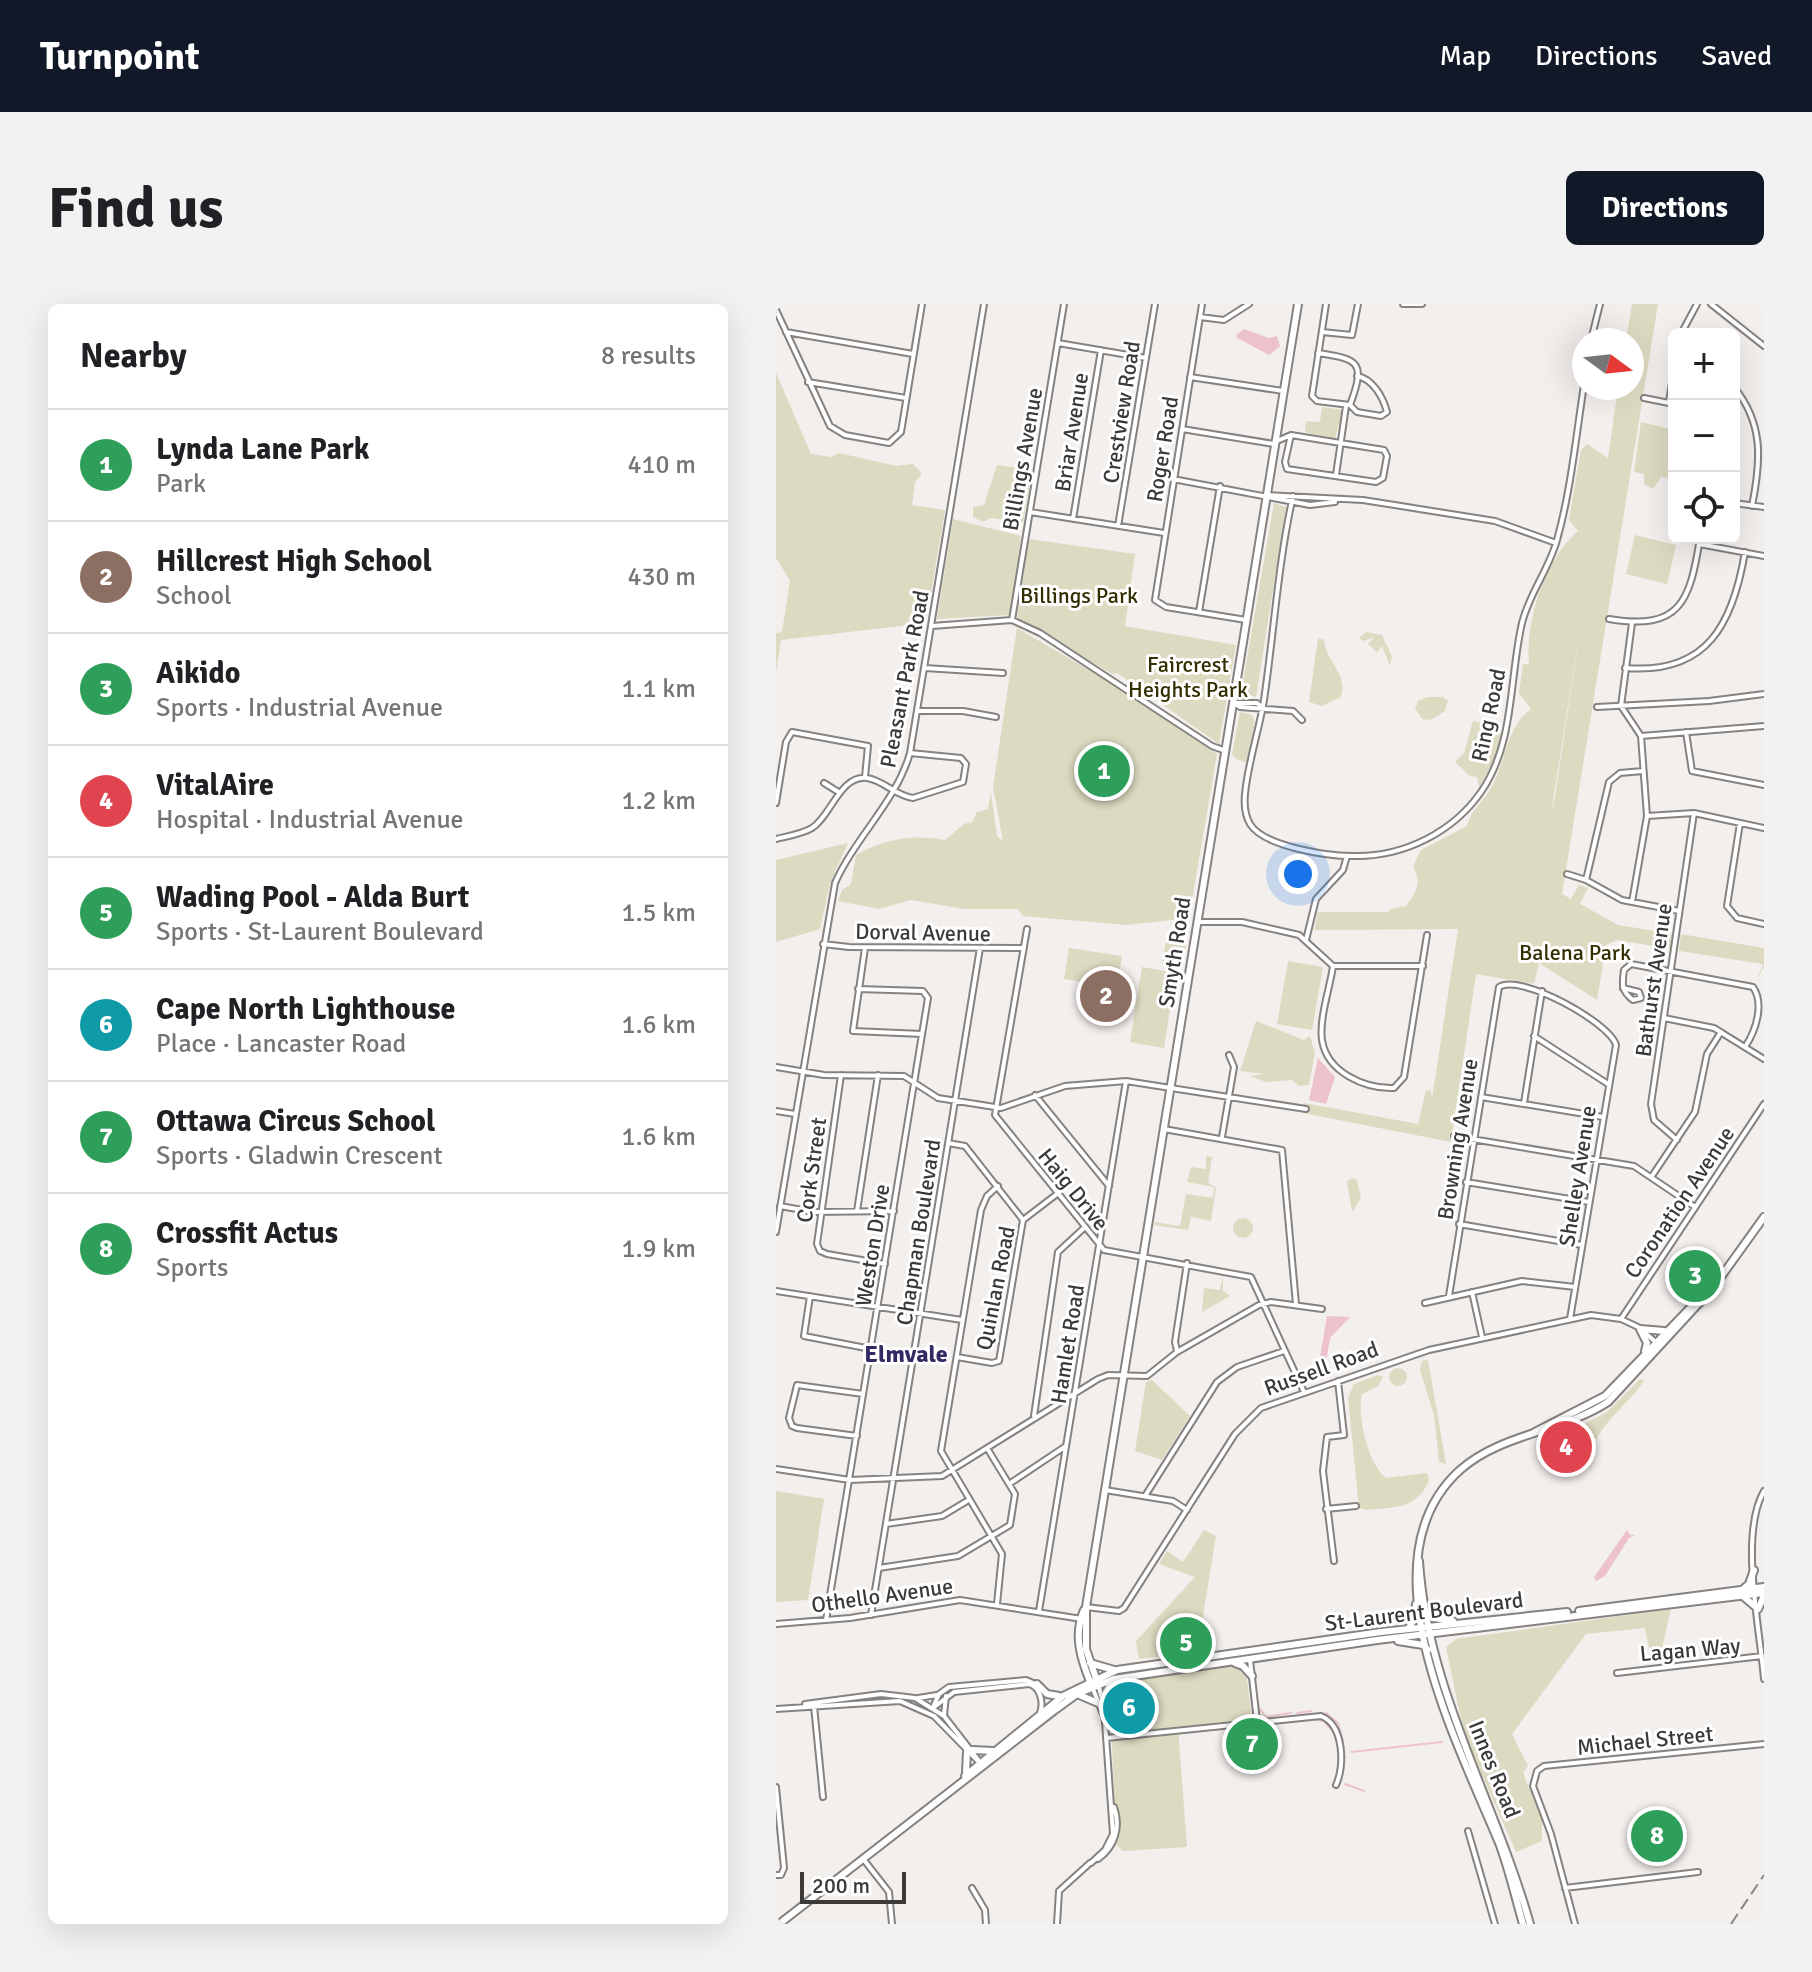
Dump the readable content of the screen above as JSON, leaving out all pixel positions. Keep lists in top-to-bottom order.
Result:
{
  "streets": {
    "main road": ["Smyth Road", "St-Laurent Boulevard", "Innes Road"],
    "street": [
      "Crestview Road",
      "Briar Avenue",
      "Roger Road",
      "Billings Avenue",
      "Pleasant Park Road",
      "Ring Road",
      "Dorval Avenue",
      "Bathurst Avenue",
      "Browning Avenue",
      "Cork Street",
      "Shelley Avenue",
      "Haig Drive",
      "Coronation Avenue",
      "Chapman Boulevard",
      "Weston Drive",
      "Quinlan Road",
      "Hamlet Road",
      "Russell Road",
      "Othello Avenue",
      "Lagan Way",
      "Michael Street"
    ]
  },
  "crossings": [
    ["Pleasant Park Road", "Dorval Avenue"],
    ["Dorval Avenue", "Chapman Boulevard"],
    ["Smyth Road", "Haig Drive"],
    ["Smyth Road", "Russell Road"],
    ["Smyth Road", "Othello Avenue"],
    ["Smyth Road", "St-Laurent Boulevard"],
    ["Browning Avenue", "Shelley Avenue"],
    ["Cork Street", "Weston Drive"],
    ["Shelley Avenue", "Russell Road"],
    ["Haig Drive", "Quinlan Road"],
    ["Haig Drive", "Hamlet Road"],
    ["Haig Drive", "Russell Road"],
    ["Coronation Avenue", "Russell Road"],
    ["Chapman Boulevard", "Othello Avenue"],
    ["Weston Drive", "Othello Avenue"],
    ["Hamlet Road", "Othello Avenue"],
    ["St-Laurent Boulevard", "Innes Road"]
  ],
  "districts": ["Elmvale"],
  "parks": ["Billings Park", "Faircrest Heights Park", "Balena Park"],
  "scale_bar": "200 m",
  "north": "right",
  "page": {
    "header": "Turnpoint",
    "nav": ["Map", "Directions", "Saved"],
    "buttons": "Directions",
    "title": "Find us",
    "heading": ["Nearby", "8 results"],
    "map_buttons": ["+", "−"],
    "list": [
      {
        "mark": "1",
        "name": "Lynda Lane Park",
        "note": "Park",
        "value": "410 m"
      },
      {
        "mark": "2",
        "name": "Hillcrest High School",
        "note": "School",
        "value": "430 m"
      },
      {
        "mark": "3",
        "name": "Aikido",
        "note": "Sports · Industrial Avenue",
        "value": "1.1 km"
      },
      {
        "mark": "4",
        "name": "VitalAire",
        "note": "Hospital · Industrial Avenue",
        "value": "1.2 km"
      },
      {
        "mark": "5",
        "name": "Wading Pool - Alda Burt",
        "note": "Sports · St-Laurent Boulevard",
        "value": "1.5 km"
      },
      {
        "mark": "6",
        "name": "Cape North Lighthouse",
        "note": "Place · Lancaster Road",
        "value": "1.6 km"
      },
      {
        "mark": "7",
        "name": "Ottawa Circus School",
        "note": "Sports · Gladwin Crescent",
        "value": "1.6 km"
      },
      {
        "mark": "8",
        "name": "Crossfit Actus",
        "note": "Sports",
        "value": "1.9 km"
      }
    ],
    "pins": [
      "1",
      "2",
      "3",
      "4",
      "5",
      "6",
      "7",
      "8"
    ],
    "scale": "200 m"
  }
}
